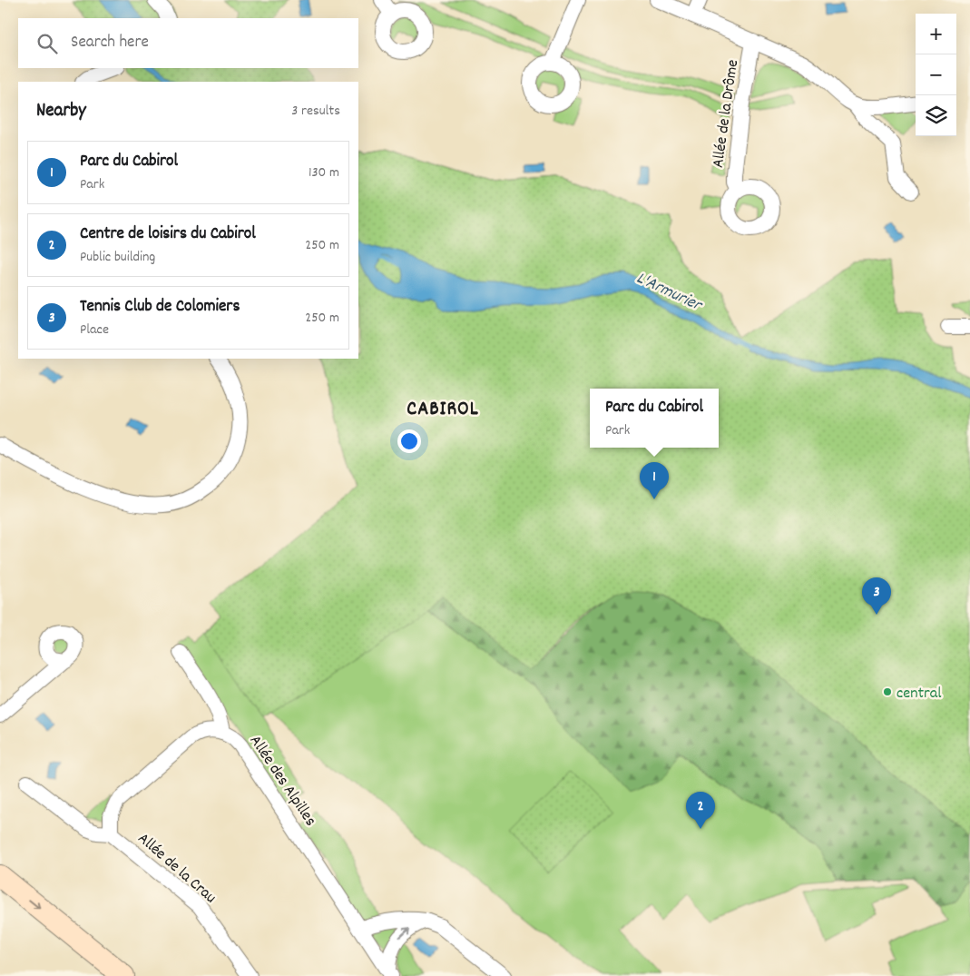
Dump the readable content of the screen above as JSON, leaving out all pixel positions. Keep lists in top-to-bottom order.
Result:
{
  "streets": {
    "street": ["Allée de la Drôme", "Allée des Alpilles", "Allée de la Crau"]
  },
  "districts": ["CABIROL"],
  "water": ["L'Armurier"],
  "places": ["central"],
  "page": {
    "map_buttons": ["+", "−"],
    "search": "Search here",
    "heading": ["Nearby", "3 results"],
    "list": [
      {
        "mark": "1",
        "name": "Parc du Cabirol",
        "note": "Park",
        "value": "130 m"
      },
      {
        "mark": "2",
        "name": "Centre de loisirs du Cabirol",
        "note": "Public building",
        "value": "250 m"
      },
      {
        "mark": "3",
        "name": "Tennis Club de Colomiers",
        "note": "Place",
        "value": "250 m"
      }
    ],
    "popup": ["Parc du Cabirol", "Park"],
    "pins": ["1", "3", "2"]
  }
}
